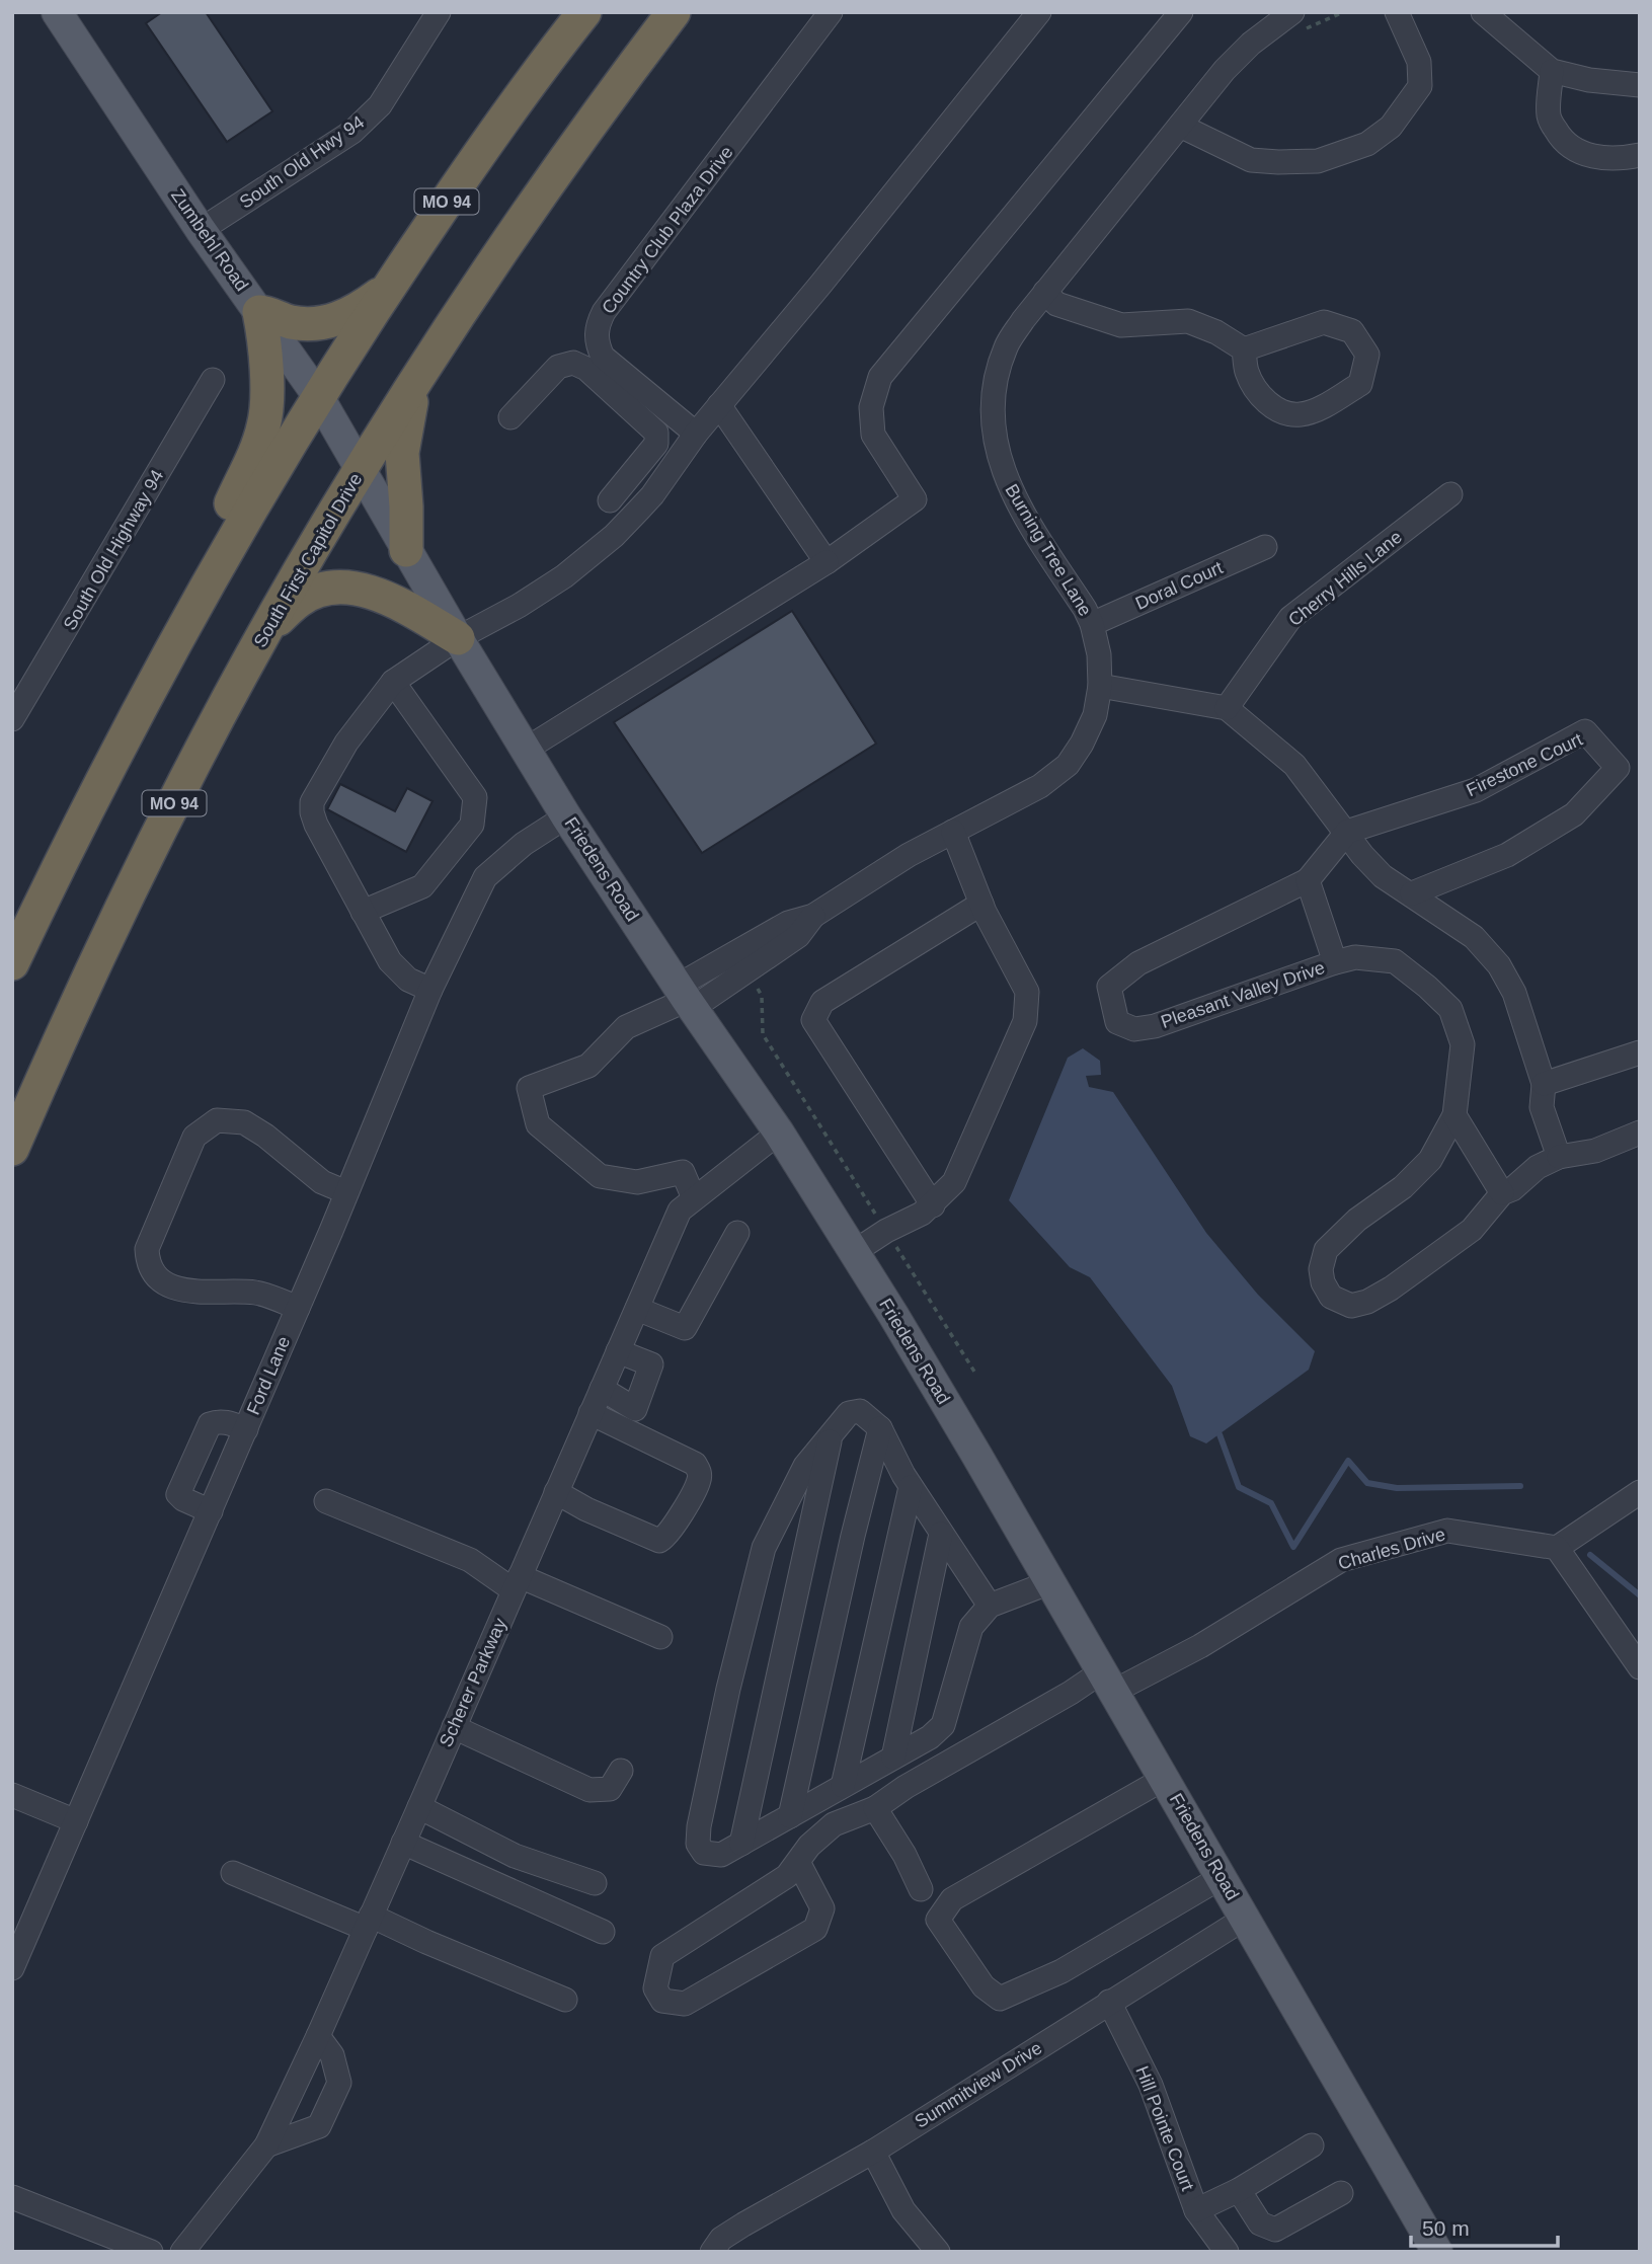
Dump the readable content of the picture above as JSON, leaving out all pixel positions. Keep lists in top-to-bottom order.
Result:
{
  "streets": {
    "highway": ["MO 94", "South First Capitol Drive"],
    "main road": ["Zumbehl Road", "Friedens Road"],
    "street": [
      "South Old Hwy 94",
      "Country Club Plaza Drive",
      "South Old Highway 94",
      "Burning Tree Lane",
      "Cherry Hills Lane",
      "Doral Court",
      "Firestone Court",
      "Pleasant Valley Drive",
      "Ford Lane",
      "Charles Drive",
      "Scherer Parkway",
      "Summitview Drive",
      "Hill Pointe Court"
    ]
  },
  "crossings": [
    ["South Old Hwy 94", "Zumbehl Road"],
    ["MO 94", "Zumbehl Road"],
    ["Zumbehl Road", "South First Capitol Drive"],
    ["Zumbehl Road", "Friedens Road"],
    ["Burning Tree Lane", "Doral Court"],
    ["Burning Tree Lane", "Friedens Road"],
    ["Burning Tree Lane", "Scherer Parkway"],
    ["South First Capitol Drive", "Friedens Road"],
    ["Firestone Court", "Pleasant Valley Drive"],
    ["Friedens Road", "Ford Lane"],
    ["Friedens Road", "Charles Drive"],
    ["Friedens Road", "Scherer Parkway"],
    ["Friedens Road", "Summitview Drive"],
    ["Summitview Drive", "Hill Pointe Court"]
  ],
  "scale_bar": "50 m"
}
